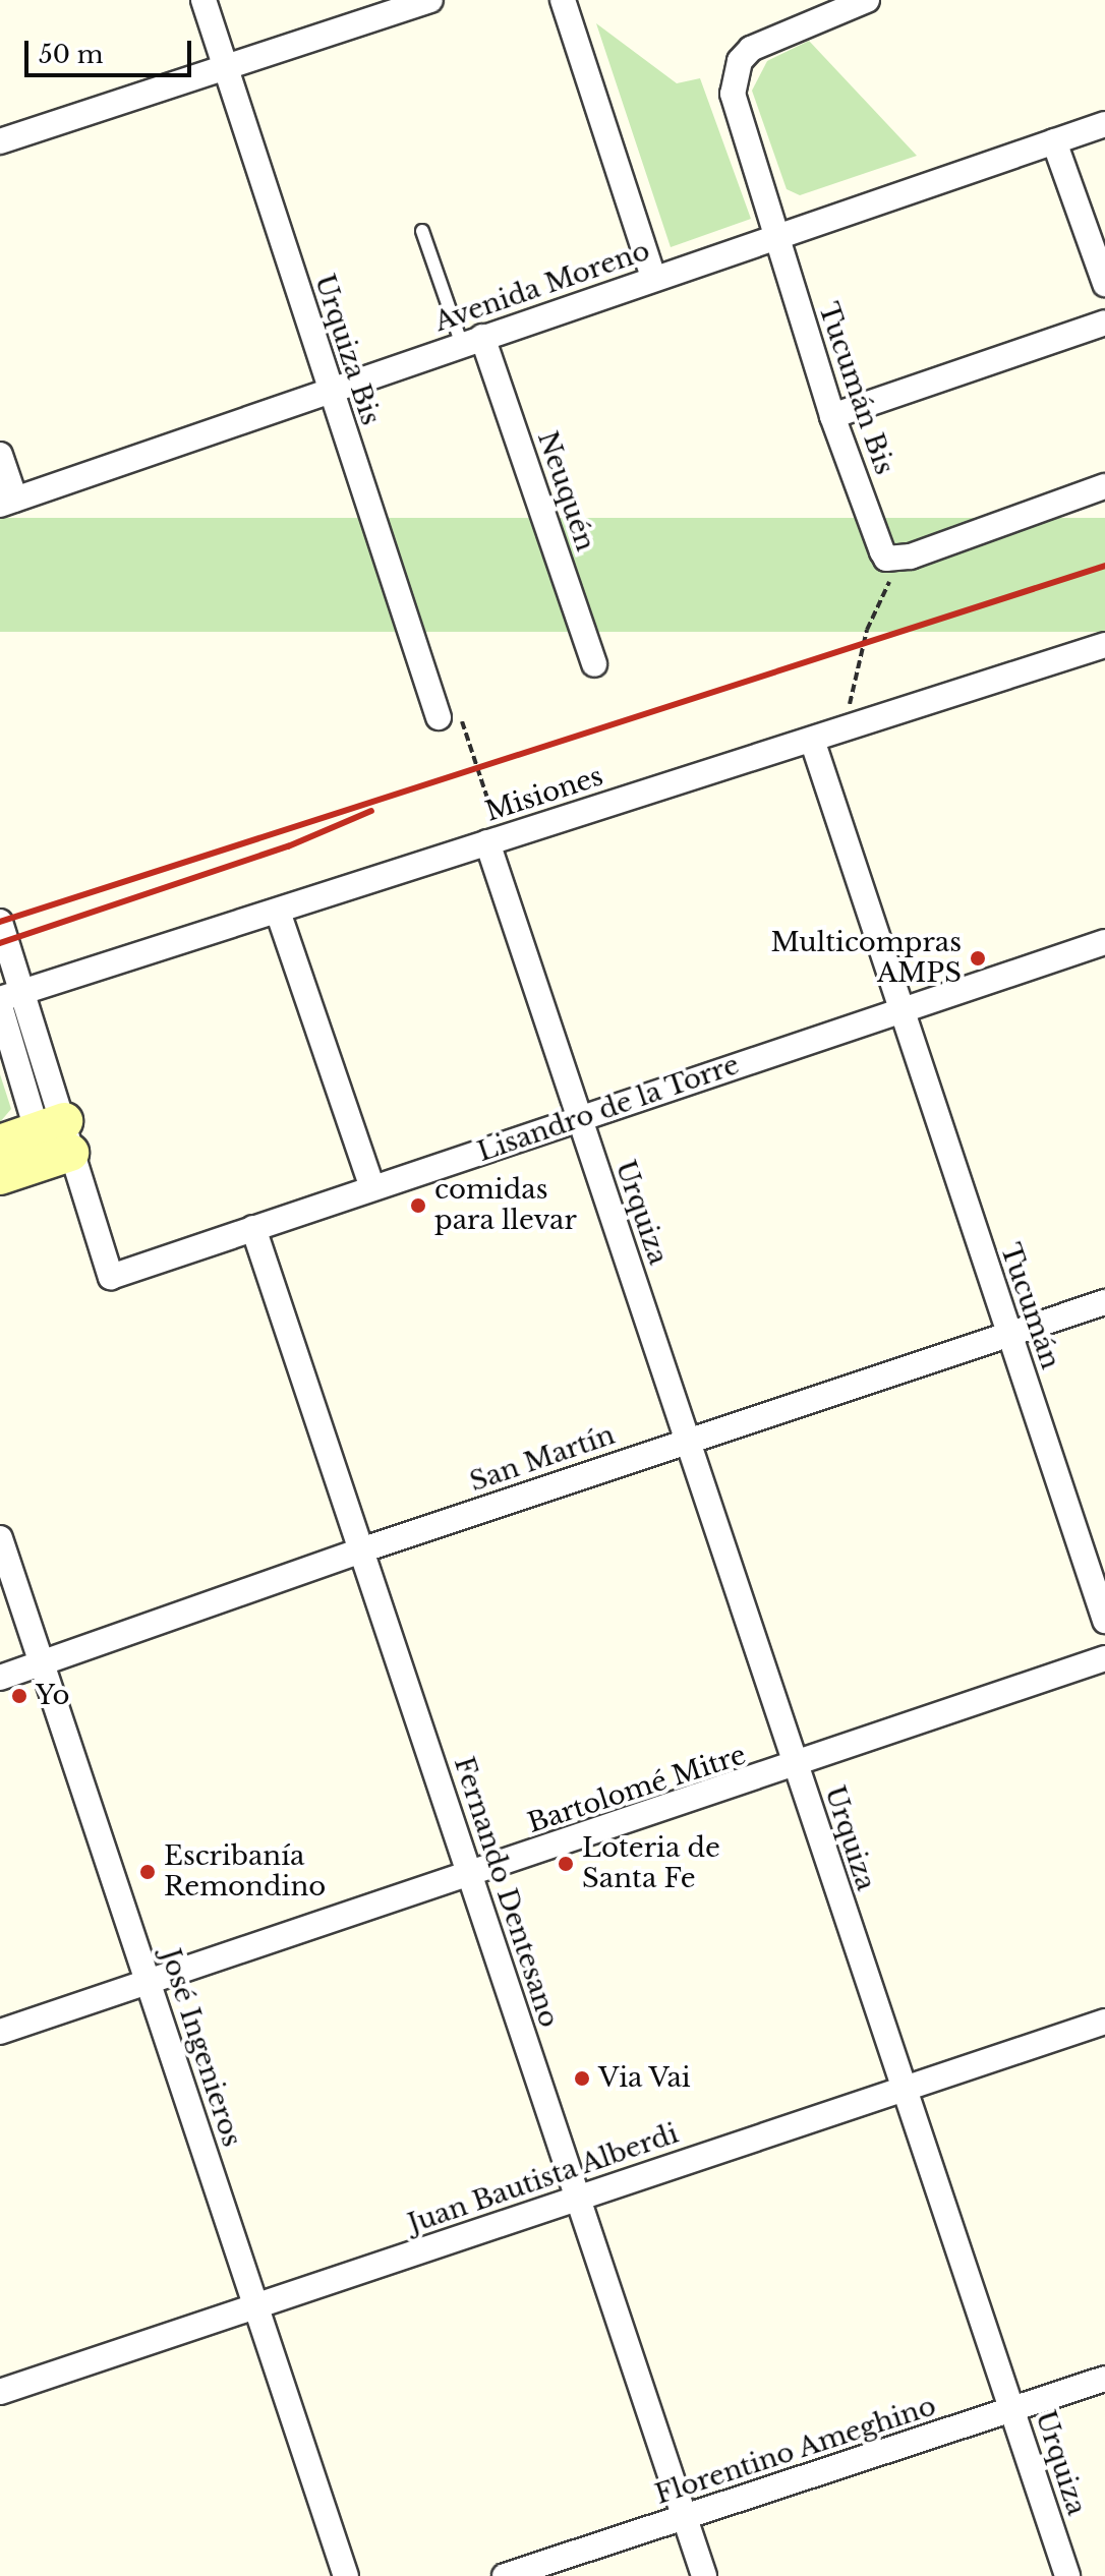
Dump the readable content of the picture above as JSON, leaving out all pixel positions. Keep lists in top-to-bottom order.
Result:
{
  "streets": {
    "street": [
      "Avenida Moreno",
      "Urquiza Bis",
      "Tucumán Bis",
      "Neuquén",
      "Misiones",
      "Lisandro de la Torre",
      "Urquiza",
      "Tucumán",
      "San Martín",
      "Bartolomé Mitre",
      "Fernando Dentesano",
      "José Ingenieros",
      "Juan Bautista Alberdi",
      "Florentino Ameghino"
    ]
  },
  "crossings": [
    ["Avenida Moreno", "Urquiza Bis"],
    ["Avenida Moreno", "Tucumán Bis"],
    ["Avenida Moreno", "Neuquén"],
    ["Lisandro de la Torre", "Urquiza"],
    ["Lisandro de la Torre", "Tucumán"],
    ["Lisandro de la Torre", "Fernando Dentesano"],
    ["Urquiza", "San Martín"],
    ["Urquiza", "Bartolomé Mitre"],
    ["Urquiza", "Juan Bautista Alberdi"],
    ["Urquiza", "Florentino Ameghino"],
    ["Tucumán", "San Martín"],
    ["San Martín", "Fernando Dentesano"],
    ["San Martín", "José Ingenieros"],
    ["Bartolomé Mitre", "Fernando Dentesano"],
    ["Bartolomé Mitre", "José Ingenieros"],
    ["Fernando Dentesano", "Juan Bautista Alberdi"],
    ["Fernando Dentesano", "Florentino Ameghino"],
    ["José Ingenieros", "Juan Bautista Alberdi"]
  ],
  "places": [
    "Multicompras AMPS",
    "comidas para llevar",
    "Yo",
    "Loteria de Santa Fe",
    "Escribanía Remondino",
    "Via Vai"
  ],
  "scale_bar": "50 m"
}
